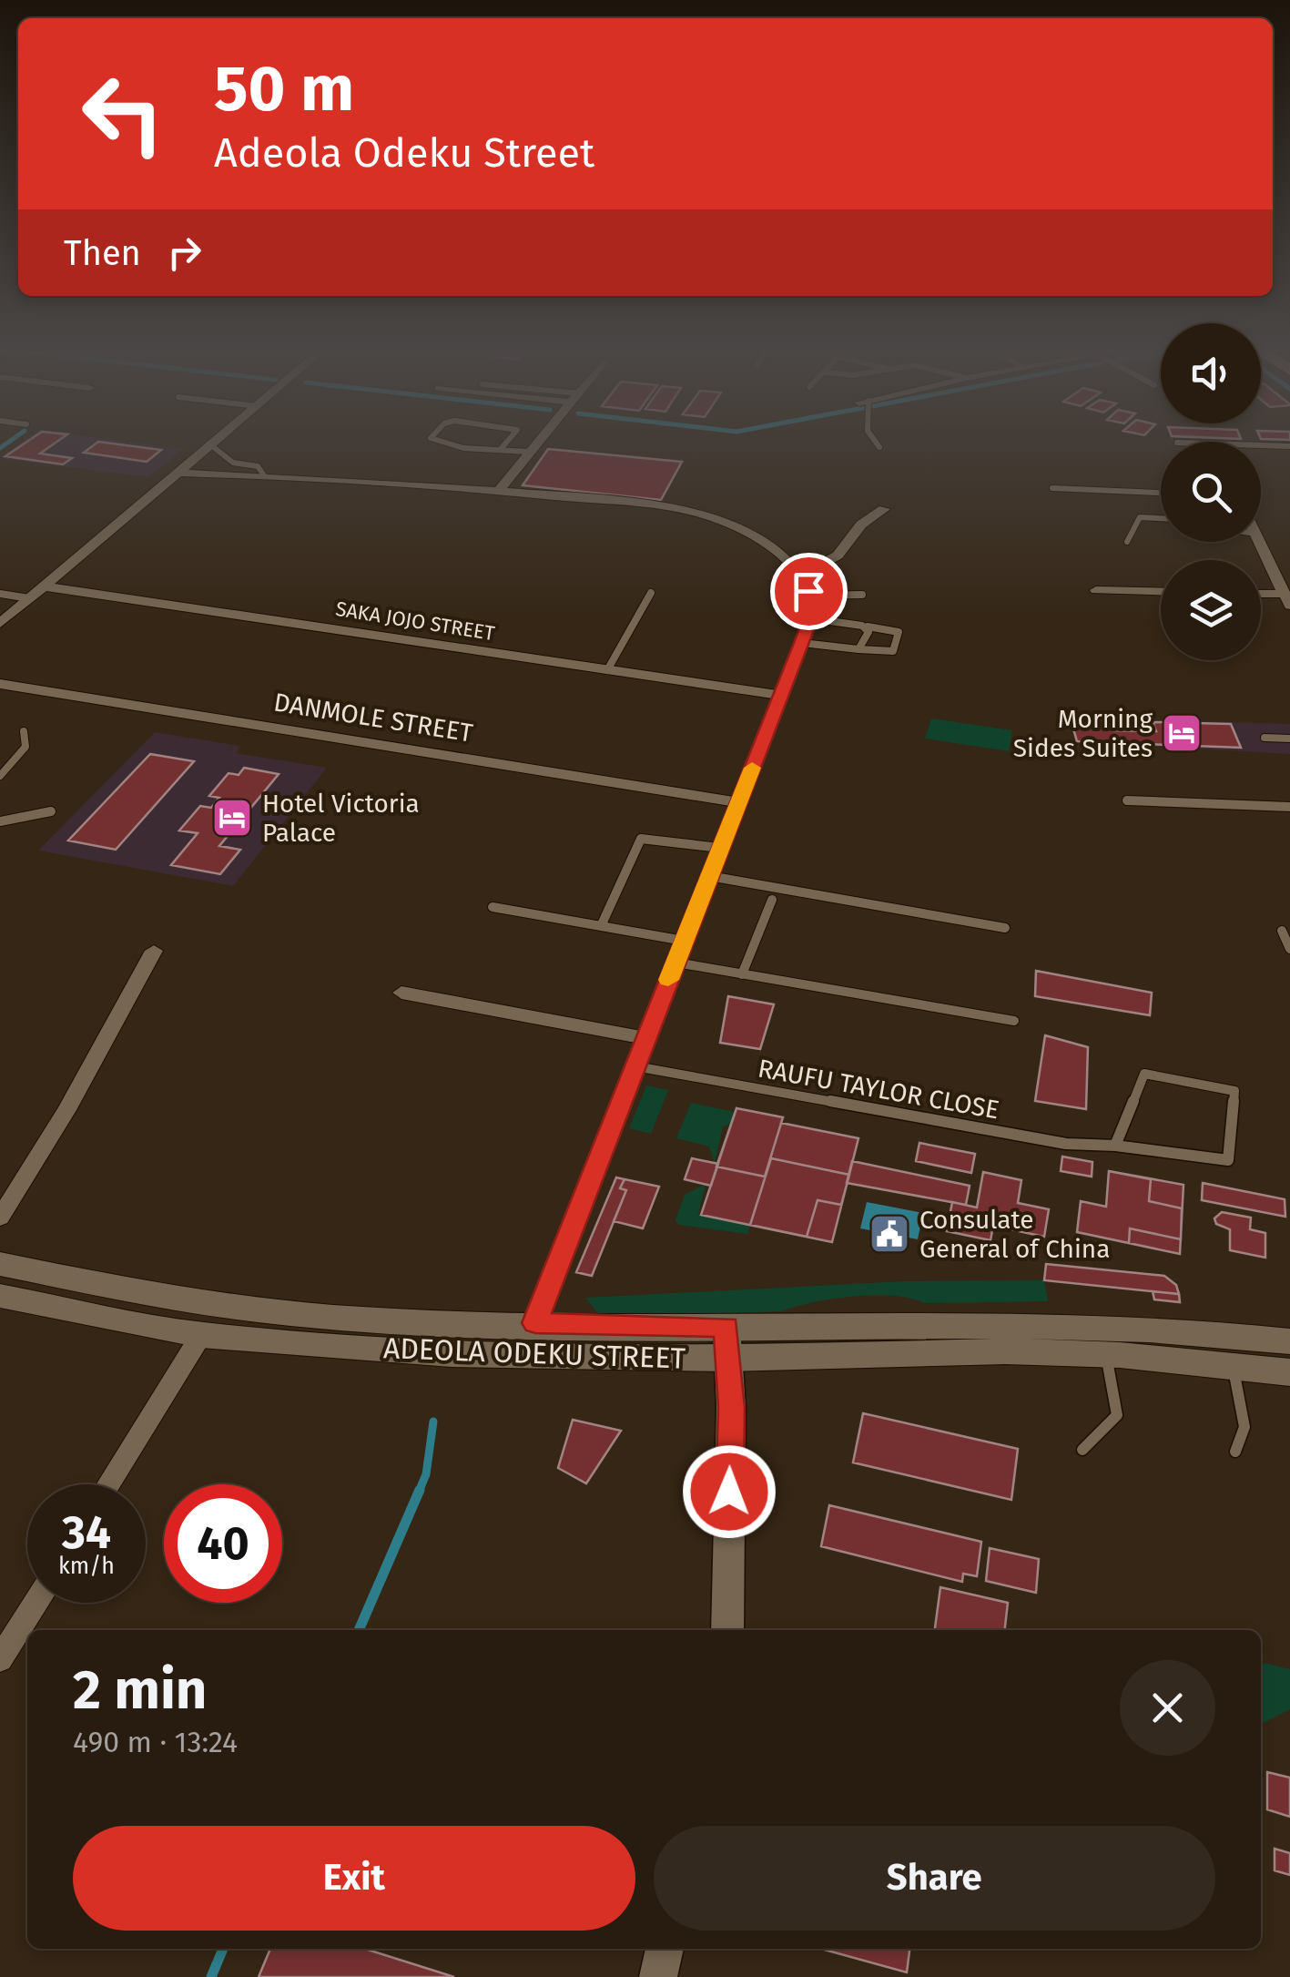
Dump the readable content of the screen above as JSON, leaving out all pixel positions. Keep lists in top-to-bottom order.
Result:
{
  "streets": {
    "main road": ["ADEOLA ODEKU STREET"],
    "street": ["SAKA JOJO STREET", "DANMOLE STREET"],
    "lane": ["RAUFU TAYLOR CLOSE"]
  },
  "places": {
    "hotel": ["Morning Sides Suites", "Hotel Victoria Palace"],
    "public building": ["Consulate General of China"]
  },
  "page": {
    "turn": ["50 m", "Adeola Odeku Street"],
    "then": "Then",
    "speed": "34 km/h",
    "limit": "40",
    "heading": ["2 min", "490 m · 13:24"],
    "buttons": ["Exit", "Share"]
  }
}
